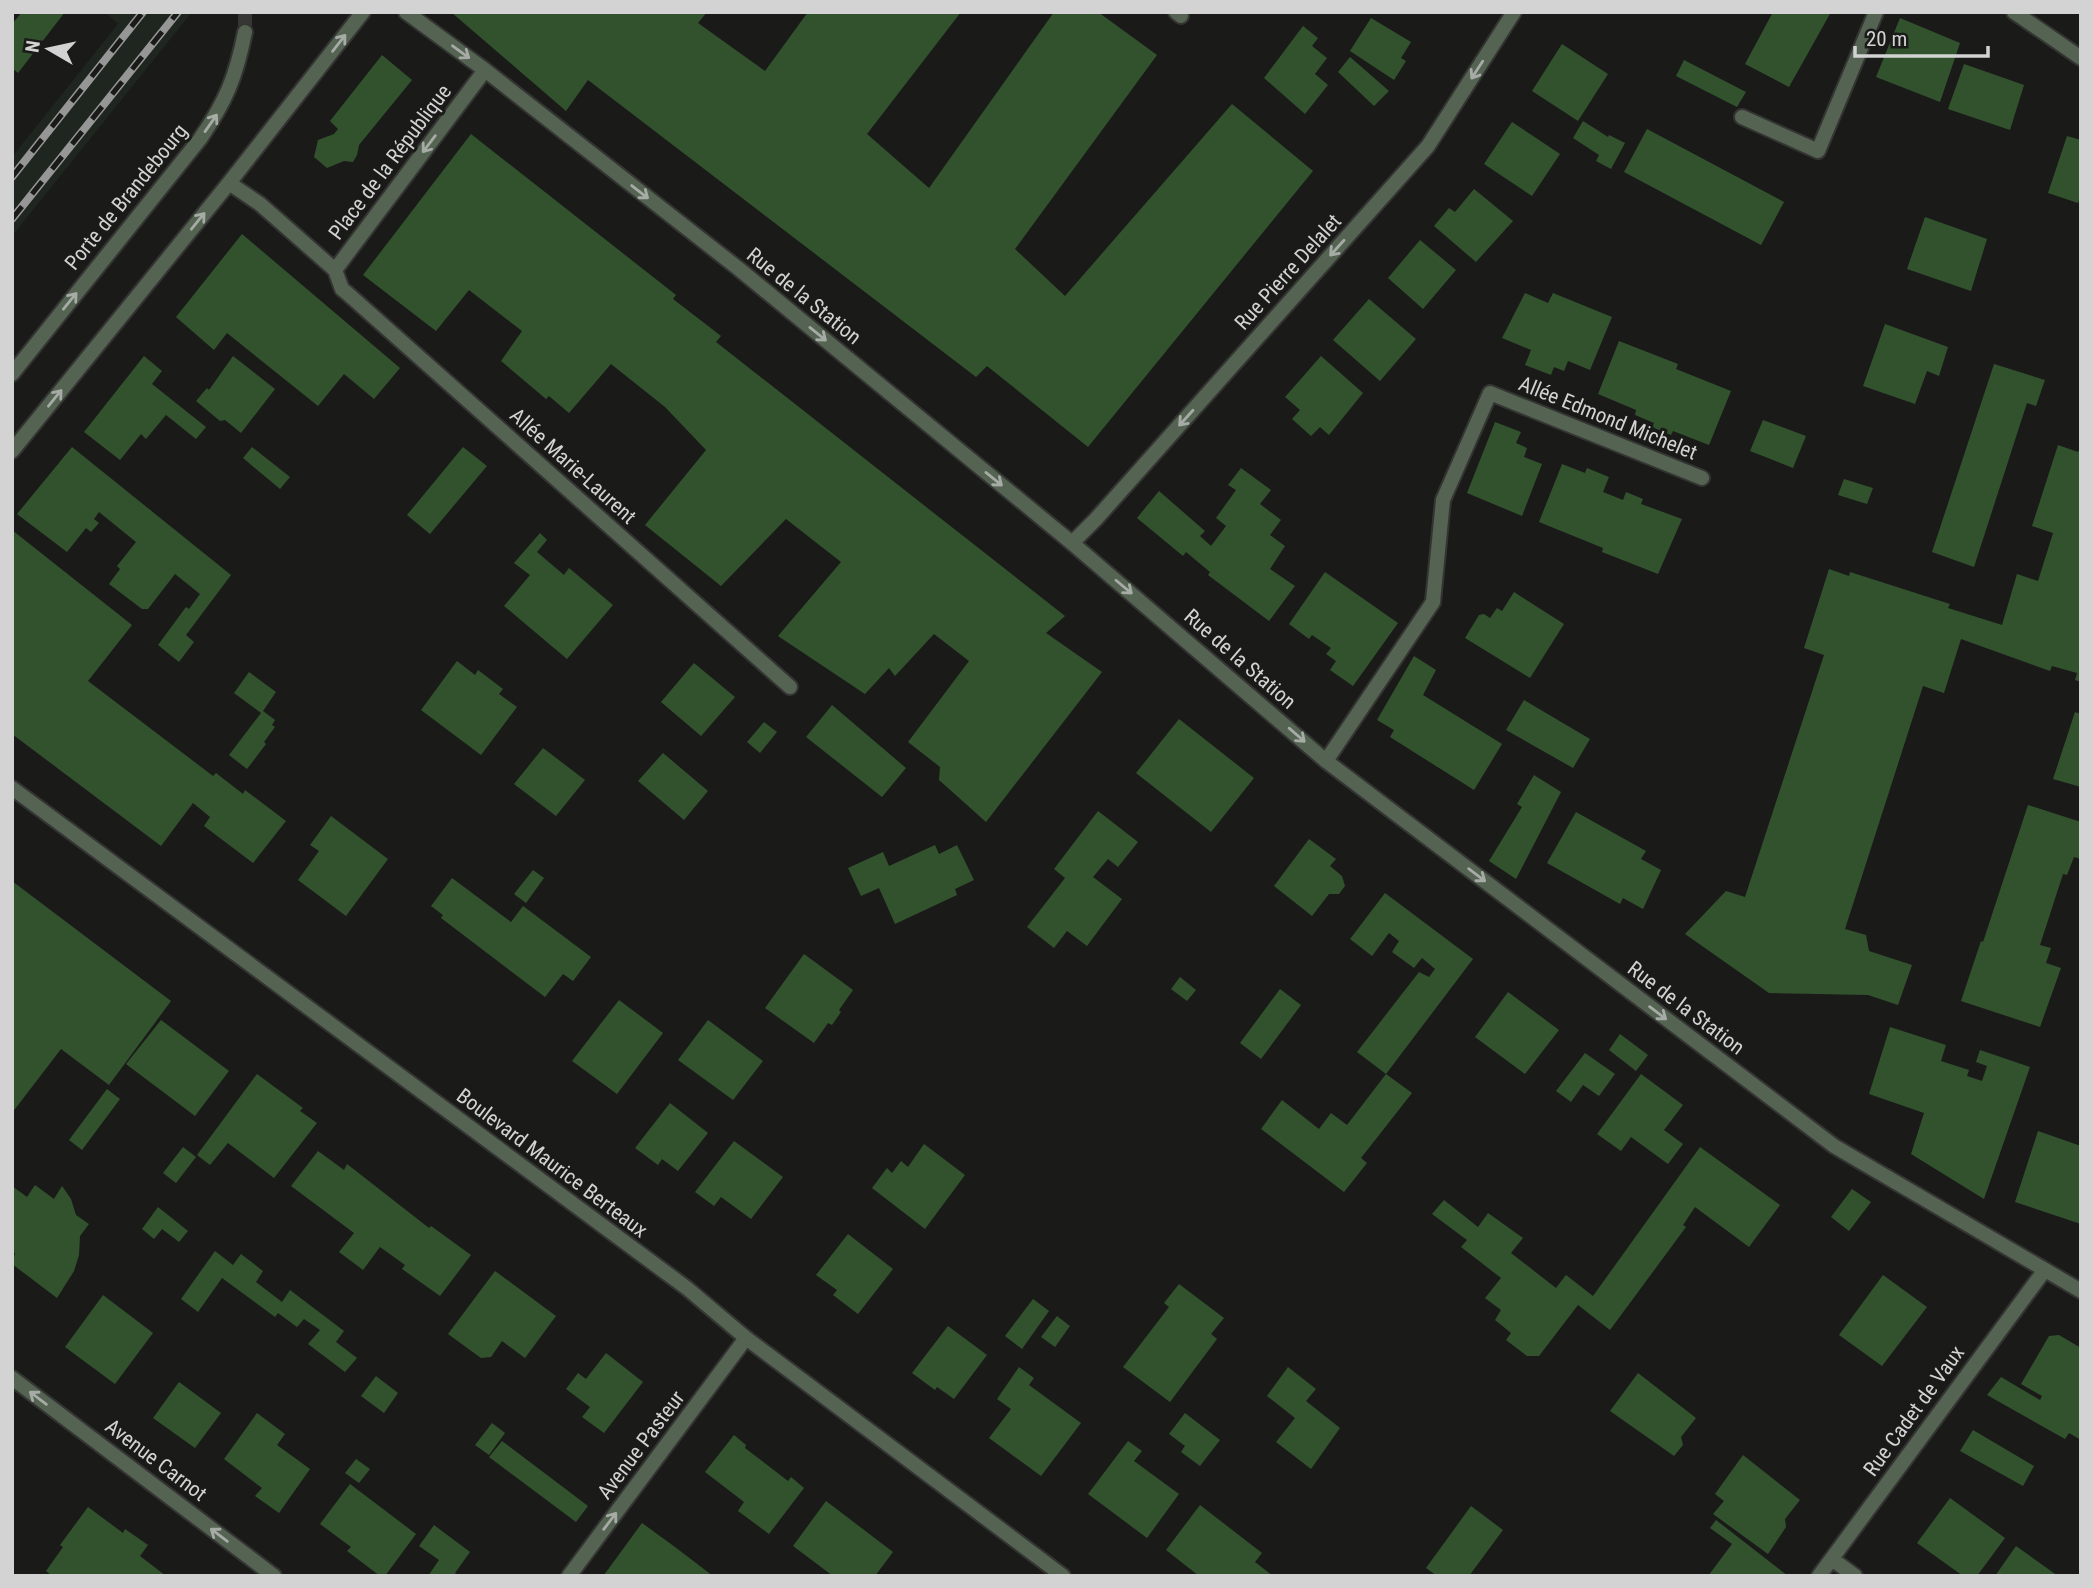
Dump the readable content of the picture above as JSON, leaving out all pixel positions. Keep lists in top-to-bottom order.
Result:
{
  "streets": {
    "street": [
      "Place de la République",
      "Porte de Brandebourg",
      "Rue Pierre Delalet",
      "Rue de la Station",
      "Allée Edmond Michelet",
      "Allée Marie-Laurent",
      "Boulevard Maurice Berteaux",
      "Rue Cadet de Vaux",
      "Avenue Pasteur",
      "Avenue Carnot"
    ]
  },
  "crossings": [
    ["Place de la République", "Rue de la Station"],
    ["Place de la République", "Allée Marie-Laurent"],
    ["Rue Pierre Delalet", "Rue de la Station"],
    ["Rue de la Station", "Allée Edmond Michelet"],
    ["Rue de la Station", "Rue Cadet de Vaux"],
    ["Boulevard Maurice Berteaux", "Avenue Pasteur"]
  ],
  "one_way": [
    "Place de la République",
    "Rue Pierre Delalet",
    "Rue de la Station",
    "Avenue Pasteur",
    "Avenue Carnot"
  ],
  "scale_bar": "20 m",
  "north": "left"
}
